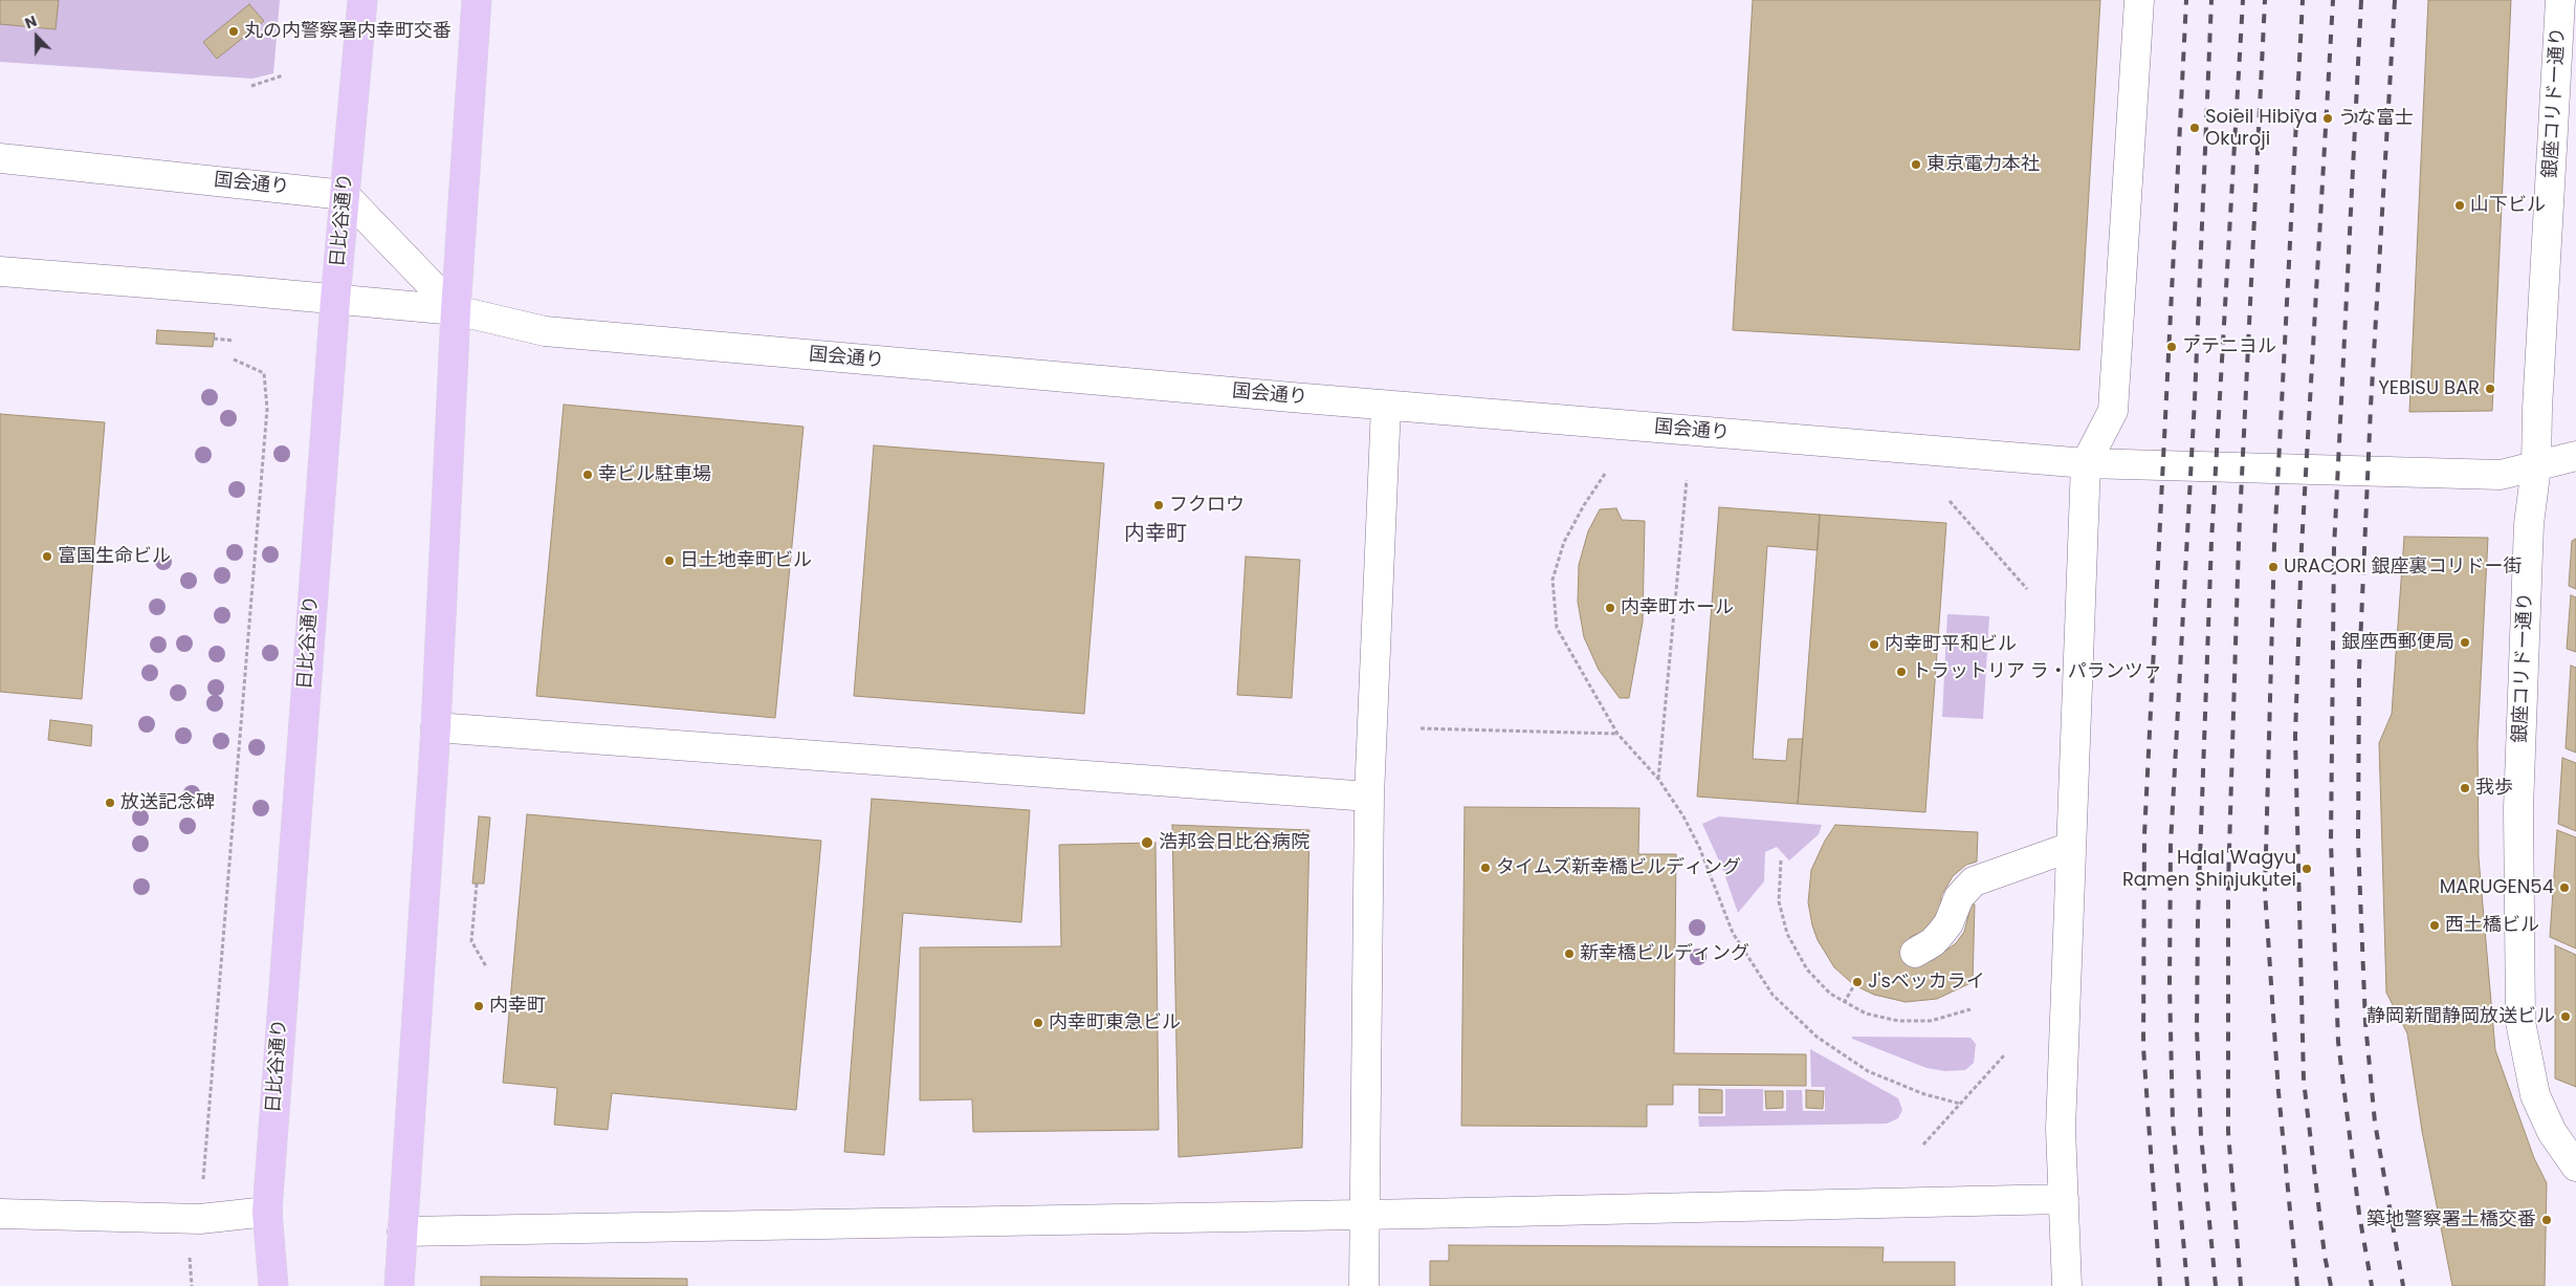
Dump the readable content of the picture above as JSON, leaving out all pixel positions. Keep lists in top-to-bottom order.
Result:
{
  "streets": {
    "main road": ["日比谷通り"],
    "street": ["銀座コリドー通り", "国会通り"]
  },
  "crossings": [
    ["銀座コリドー通り", "国会通り"],
    ["国会通り", "日比谷通り"]
  ],
  "districts": ["内幸町"],
  "places": [
    "丸の内警察署内幸町交番",
    "うな富士",
    "Soieil Hibiya Okuroji",
    "東京電力本社",
    "山下ビル",
    "アテニヨル",
    "YEBISU BAR",
    "幸ビル駐車場",
    "フクロウ",
    "富国生命ビル",
    "日土地幸町ビル",
    "URACORI 銀座裏コリドー街",
    "内幸町ホール",
    "銀座西郵便局",
    "内幸町平和ビル",
    "トラットリア ラ・パランツァ",
    "我歩",
    "放送記念碑",
    "浩邦会日比谷病院",
    "タイムズ新幸橋ビルディング",
    "Halal Wagyu Ramen Shinjukutei",
    "MARUGEN54",
    "西土橋ビル",
    "新幸橋ビルディング",
    "J'sベッカライ",
    "内幸町",
    "静岡新聞静岡放送ビル",
    "内幸町東急ビル",
    "築地警察署土橋交番"
  ],
  "north": "top"
}
